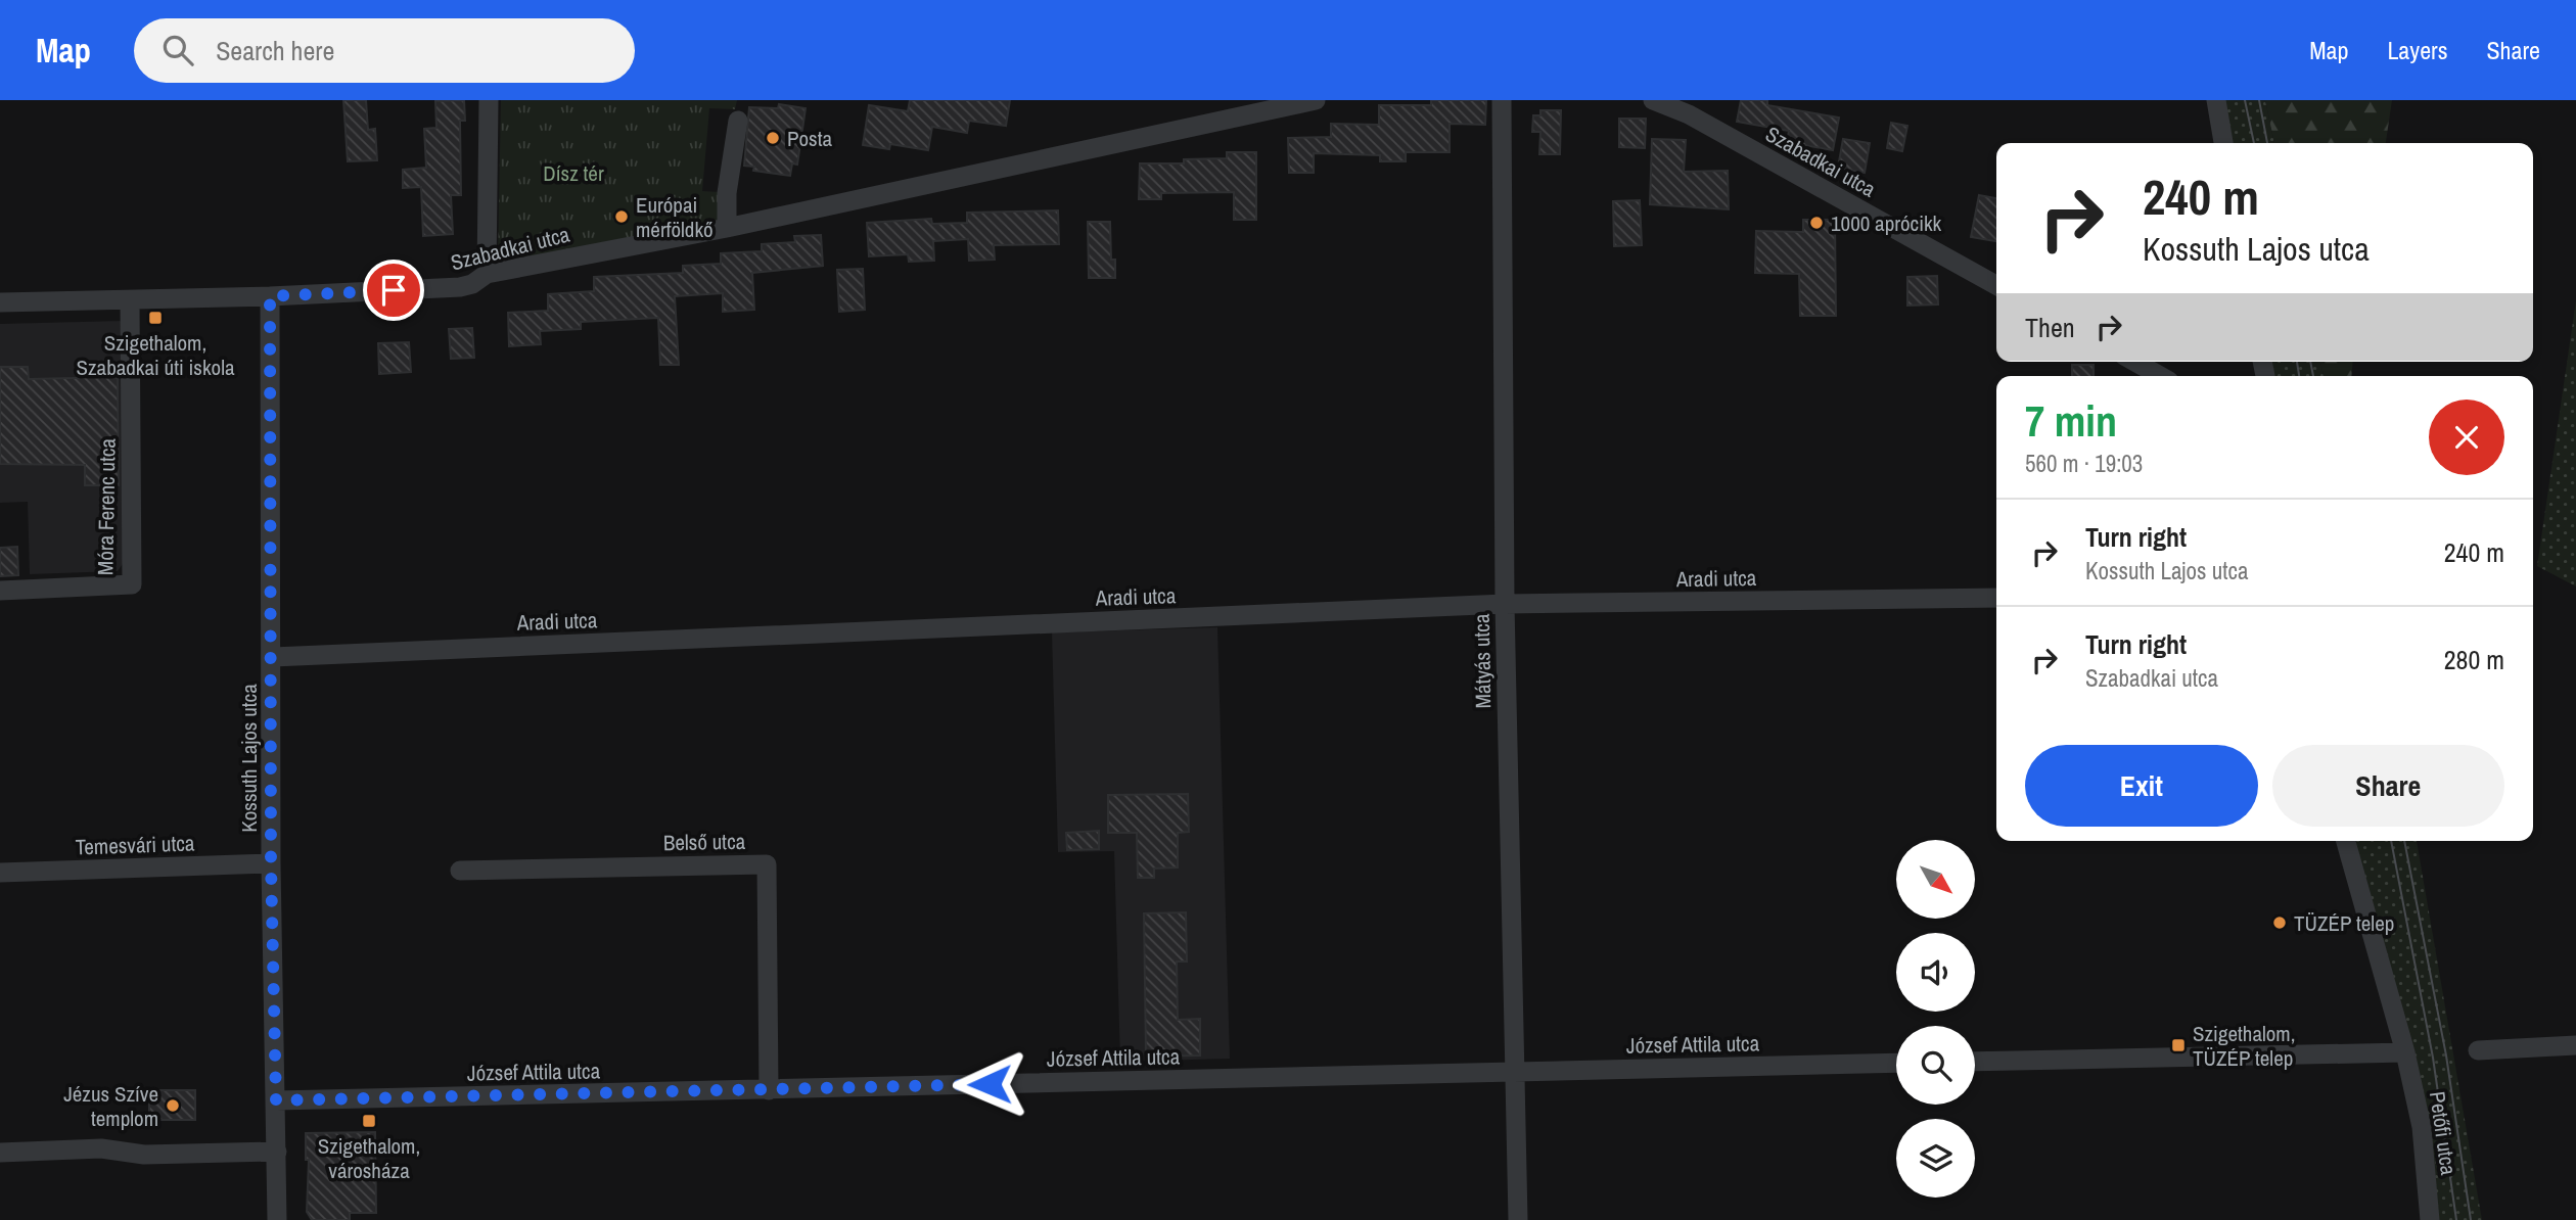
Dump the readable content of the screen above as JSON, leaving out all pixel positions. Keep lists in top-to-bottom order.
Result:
{
  "streets": {
    "street": [
      "Szabadkai utca",
      "Móra Ferenc utca",
      "Aradi utca",
      "Mátyás utca",
      "Kossuth Lajos utca",
      "Belső utca",
      "Temesvári utca",
      "József Attila utca",
      "Petőfi utca"
    ]
  },
  "crossings": [
    ["Szabadkai utca", "Móra Ferenc utca"],
    ["Szabadkai utca", "Kossuth Lajos utca"],
    ["Aradi utca", "Mátyás utca"],
    ["Aradi utca", "Kossuth Lajos utca"],
    ["Mátyás utca", "József Attila utca"],
    ["Kossuth Lajos utca", "Temesvári utca"],
    ["Kossuth Lajos utca", "József Attila utca"],
    ["Belső utca", "József Attila utca"]
  ],
  "parks": ["Dísz tér"],
  "places": {
    "other": [
      "Posta",
      "Európai mérföldkő",
      "1000 aprócikk",
      "TÜZÉP telep",
      "Jézus Szíve templom"
    ],
    "transit": ["Szigethalom, Szabadkai úti iskola", "Szigethalom, TÜZÉP telep", "Szigethalom, városháza"]
  },
  "north": "bottom right",
  "page": {
    "header": "Map",
    "search": "Search here",
    "nav": ["Map", "Layers", "Share"],
    "turn": ["240 m", "Kossuth Lajos utca"],
    "then": "Then",
    "heading": ["7 min", "560 m · 19:03"],
    "list": [
      {
        "name": "Turn right",
        "note": "Kossuth Lajos utca",
        "value": "240 m"
      },
      {
        "name": "Turn right",
        "note": "Szabadkai utca",
        "value": "280 m"
      }
    ],
    "buttons": ["Exit", "Share"]
  }
}
